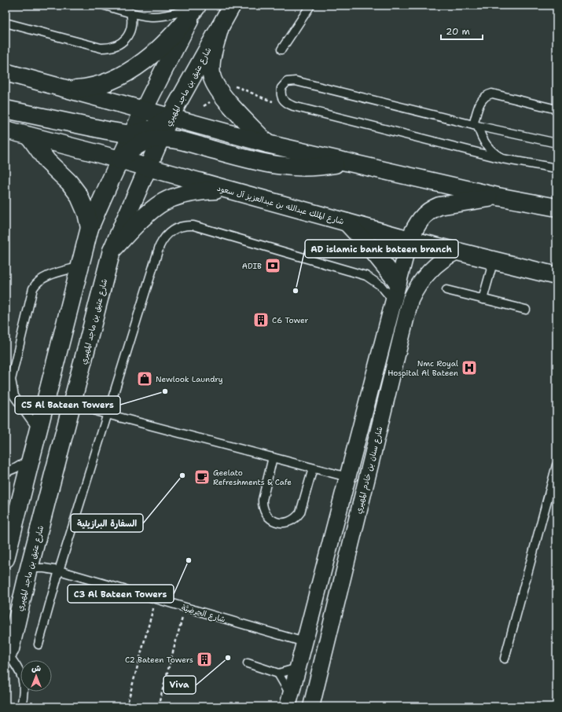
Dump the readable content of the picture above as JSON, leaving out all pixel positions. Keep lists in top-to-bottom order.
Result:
{
  "streets": {
    "main road": ["شارع عتيق بن ماجد المهيري", "شارع الملك عبدالله بن عبدالعزيز آل سعود"],
    "street": ["شارع سنان بن خادم المهيري"],
    "lane": ["شارع الحِرضِيَّة"]
  },
  "crossings": [
    ["شارع عتيق بن ماجد المهيري", "شارع الملك عبدالله بن عبدالعزيز آل سعود"],
    ["شارع عتيق بن ماجد المهيري", "شارع الحِرضِيَّة"],
    ["شارع الملك عبدالله بن عبدالعزيز آل سعود", "شارع سنان بن خادم المهيري"]
  ],
  "places": {
    "bank": ["ADIB"],
    "other": [
      "AD islamic bank bateen branch",
      "C5 Al Bateen Towers",
      "السفارة البرازيلية",
      "C3 Al Bateen Towers",
      "Viva"
    ],
    "building": ["C6 Tower", "C2 Bateen Towers"],
    "hospital": ["Nmc Royal Hospital Al Bateen"],
    "shop": ["Newlook Laundry"],
    "cafe": ["Geelato Refreshments & Cafe"]
  },
  "scale_bar": "20 m",
  "north": "top"
}
